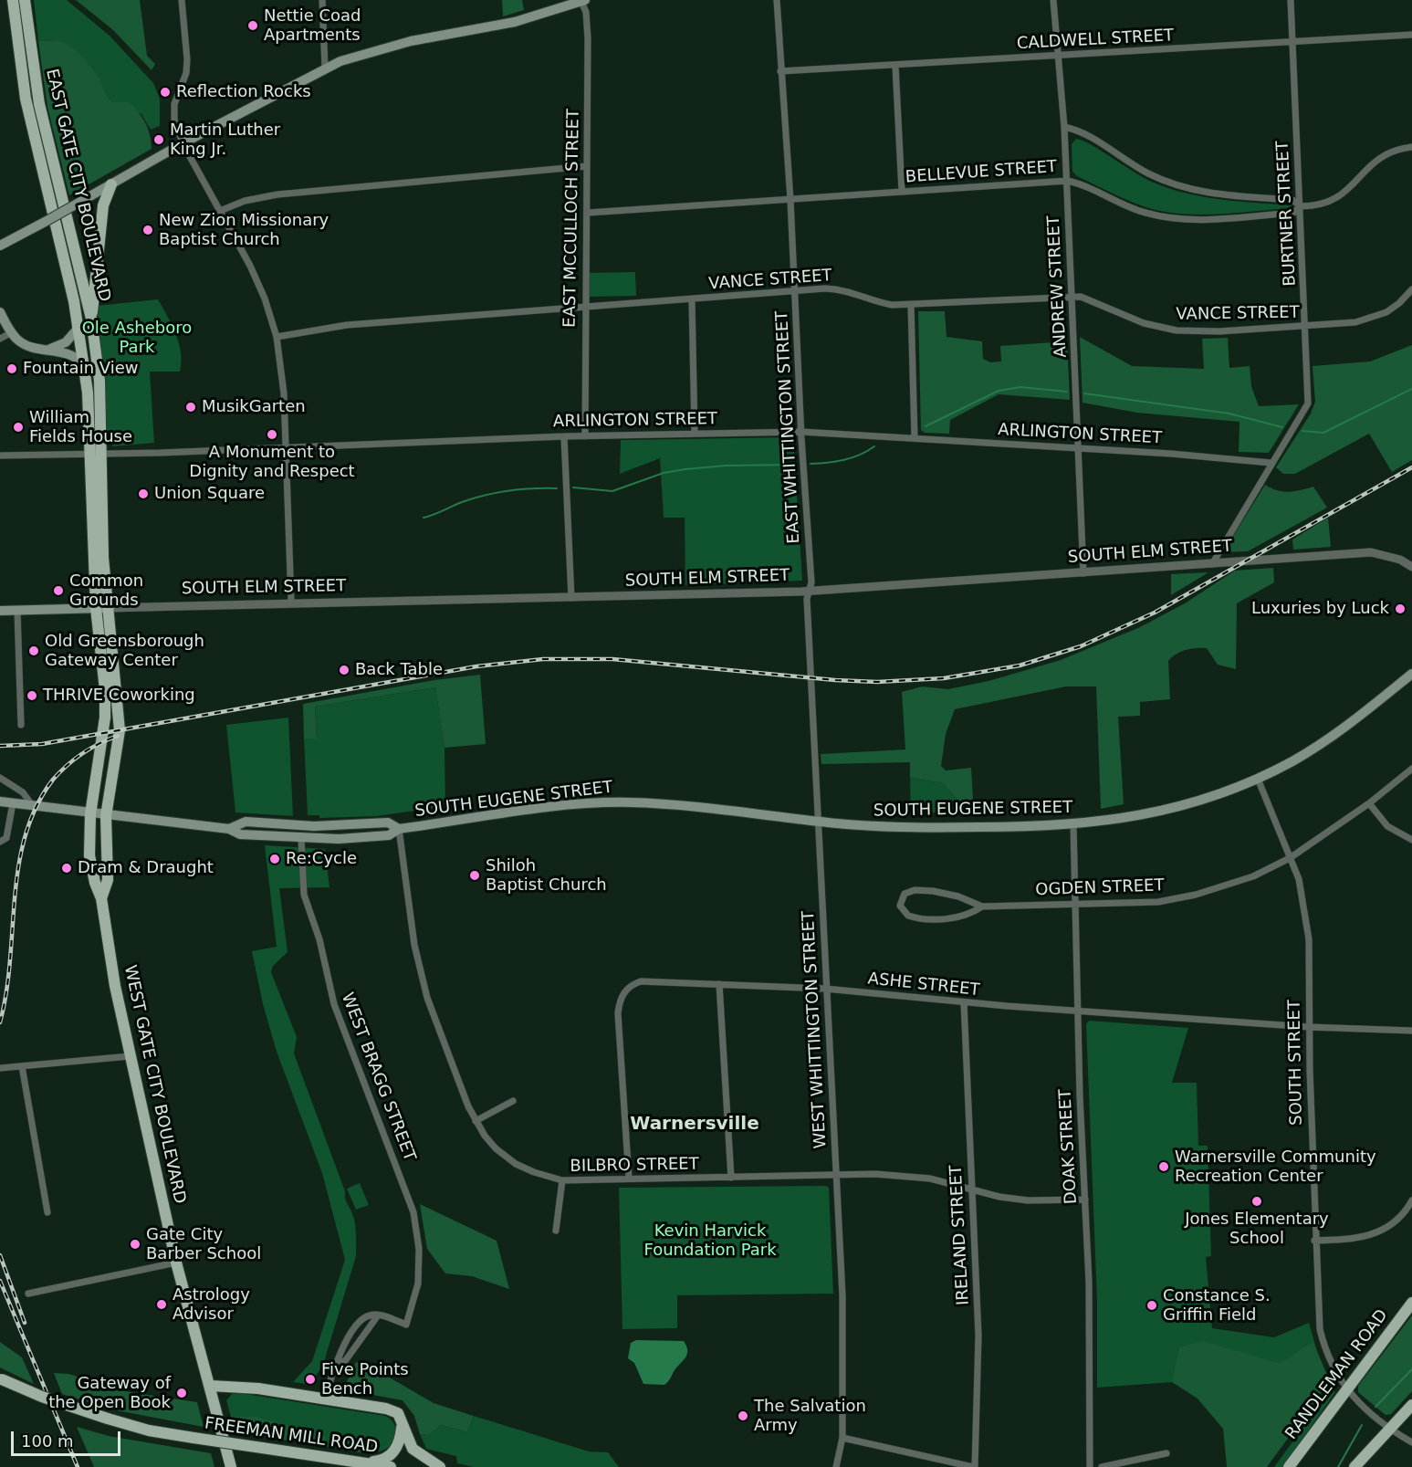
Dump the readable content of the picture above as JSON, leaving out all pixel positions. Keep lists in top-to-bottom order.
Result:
{
  "streets": {
    "main road": [
      "EAST GATE CITY BOULEVARD",
      "SOUTH ELM STREET",
      "SOUTH EUGENE STREET",
      "WEST GATE CITY BOULEVARD",
      "RANDLEMAN ROAD",
      "FREEMAN MILL ROAD"
    ],
    "street": [
      "CALDWELL STREET",
      "BELLEVUE STREET",
      "BURTNER STREET",
      "EAST MCCULLOCH STREET",
      "VANCE STREET",
      "ANDREW STREET",
      "ARLINGTON STREET",
      "EAST WHITTINGTON STREET",
      "OGDEN STREET",
      "ASHE STREET",
      "WEST WHITTINGTON STREET",
      "SOUTH STREET",
      "WEST BRAGG STREET",
      "DOAK STREET",
      "BILBRO STREET",
      "IRELAND STREET"
    ]
  },
  "crossings": [
    ["CALDWELL STREET", "BURTNER STREET"],
    ["CALDWELL STREET", "ANDREW STREET"],
    ["CALDWELL STREET", "EAST WHITTINGTON STREET"],
    ["BELLEVUE STREET", "BURTNER STREET"],
    ["BELLEVUE STREET", "EAST MCCULLOCH STREET"],
    ["BELLEVUE STREET", "ANDREW STREET"],
    ["BELLEVUE STREET", "EAST WHITTINGTON STREET"],
    ["EAST GATE CITY BOULEVARD", "ARLINGTON STREET"],
    ["EAST GATE CITY BOULEVARD", "SOUTH ELM STREET"],
    ["EAST GATE CITY BOULEVARD", "WEST GATE CITY BOULEVARD"],
    ["BURTNER STREET", "VANCE STREET"],
    ["BURTNER STREET", "ARLINGTON STREET"],
    ["BURTNER STREET", "SOUTH ELM STREET"],
    ["EAST MCCULLOCH STREET", "VANCE STREET"],
    ["EAST MCCULLOCH STREET", "ARLINGTON STREET"],
    ["VANCE STREET", "ANDREW STREET"],
    ["VANCE STREET", "EAST WHITTINGTON STREET"],
    ["ANDREW STREET", "ARLINGTON STREET"],
    ["ANDREW STREET", "SOUTH ELM STREET"],
    ["ARLINGTON STREET", "EAST WHITTINGTON STREET"],
    ["EAST WHITTINGTON STREET", "SOUTH ELM STREET"],
    ["EAST WHITTINGTON STREET", "WEST WHITTINGTON STREET"],
    ["SOUTH ELM STREET", "WEST WHITTINGTON STREET"],
    ["SOUTH ELM STREET", "WEST GATE CITY BOULEVARD"],
    ["SOUTH EUGENE STREET", "WEST WHITTINGTON STREET"],
    ["SOUTH EUGENE STREET", "SOUTH STREET"],
    ["SOUTH EUGENE STREET", "WEST BRAGG STREET"],
    ["SOUTH EUGENE STREET", "WEST GATE CITY BOULEVARD"],
    ["SOUTH EUGENE STREET", "DOAK STREET"],
    ["SOUTH EUGENE STREET", "BILBRO STREET"],
    ["OGDEN STREET", "SOUTH STREET"],
    ["OGDEN STREET", "DOAK STREET"],
    ["ASHE STREET", "WEST WHITTINGTON STREET"],
    ["ASHE STREET", "SOUTH STREET"],
    ["ASHE STREET", "DOAK STREET"],
    ["ASHE STREET", "BILBRO STREET"],
    ["ASHE STREET", "IRELAND STREET"],
    ["WEST WHITTINGTON STREET", "BILBRO STREET"],
    ["SOUTH STREET", "RANDLEMAN ROAD"],
    ["DOAK STREET", "BILBRO STREET"],
    ["BILBRO STREET", "IRELAND STREET"]
  ],
  "districts": ["Warnersville"],
  "parks": ["Ole Asheboro Park", "Kevin Harvick Foundation Park"],
  "places": [
    "Nettie Coad Apartments",
    "Reflection Rocks",
    "Martin Luther King Jr.",
    "New Zion Missionary Baptist Church",
    "Fountain View",
    "MusikGarten",
    "William Fields House",
    "A Monument to Dignity and Respect",
    "Union Square",
    "Common Grounds",
    "Luxuries by Luck",
    "Old Greensborough Gateway Center",
    "Back Table",
    "THRIVE Coworking",
    "Re:Cycle",
    "Dram & Draught",
    "Shiloh Baptist Church",
    "Warnersville Community Recreation Center",
    "Jones Elementary School",
    "Gate City Barber School",
    "Astrology Advisor",
    "Constance S. Griffin Field",
    "Five Points Bench",
    "Gateway of the Open Book",
    "The Salvation Army"
  ],
  "scale_bar": "100 m"
}
